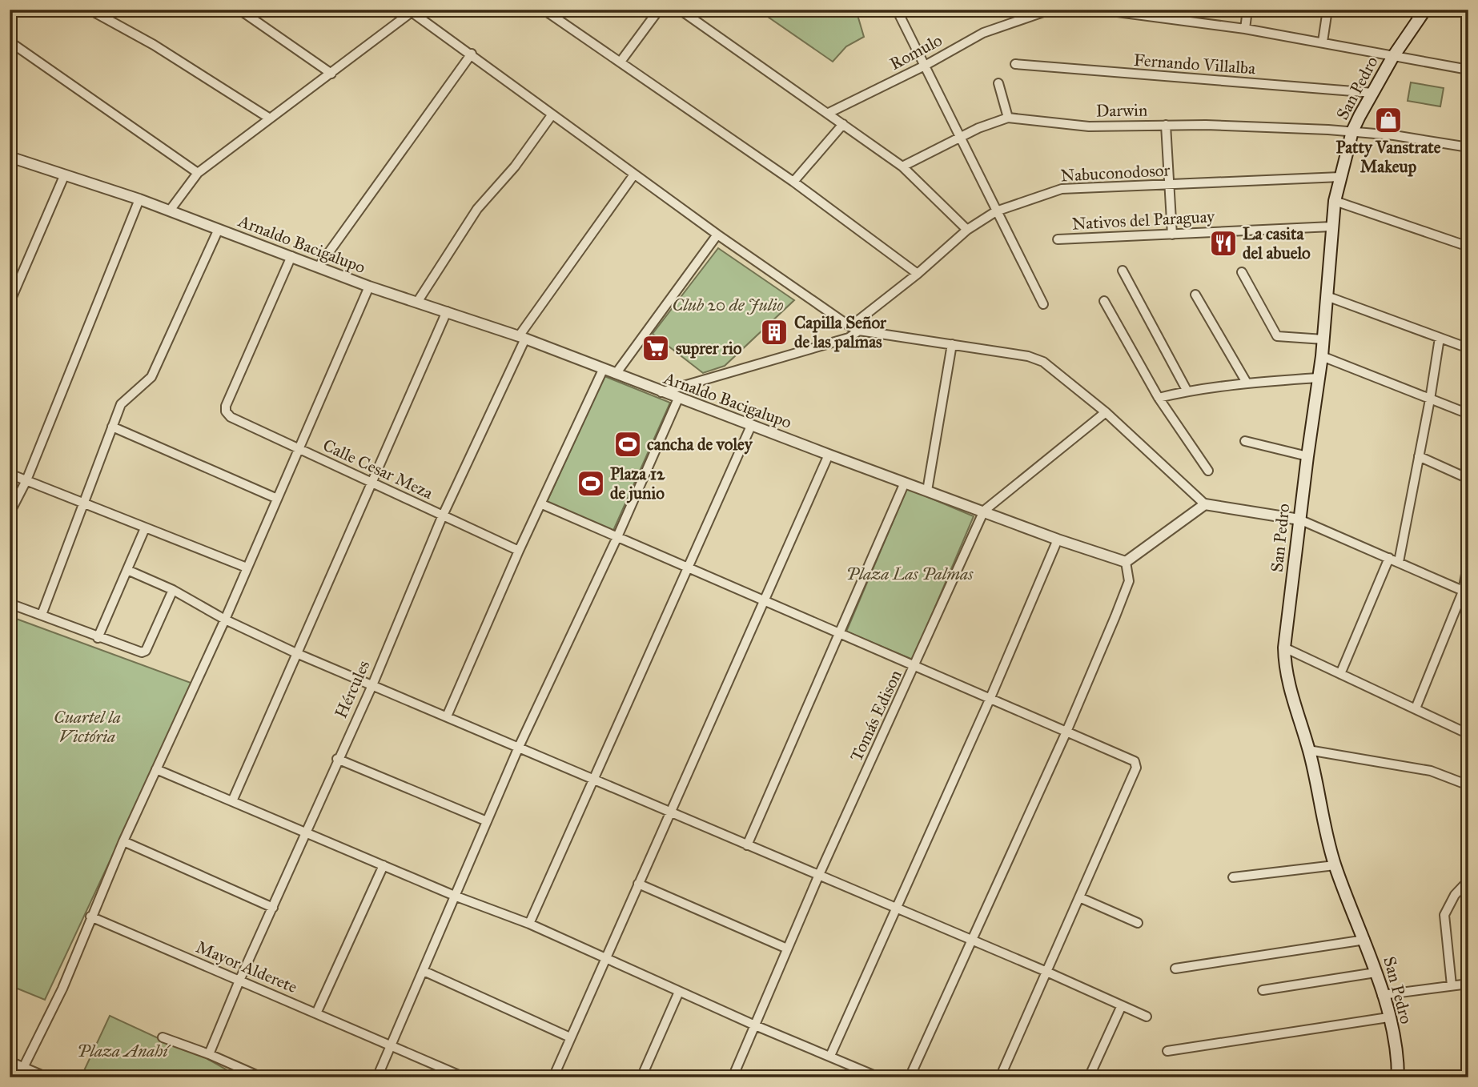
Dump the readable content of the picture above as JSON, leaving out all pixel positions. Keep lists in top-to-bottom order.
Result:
{
  "streets": {
    "main road": ["San Pedro"],
    "street": [
      "Romulo",
      "Fernando Villalba",
      "Darwin",
      "Nabuconodosor",
      "Nativos del Paraguay",
      "Arnaldo Bacigalupo",
      "Calle Cesar Meza",
      "Hércules",
      "Tomás Edison",
      "Mayor Alderete"
    ]
  },
  "crossings": [
    ["Fernando Villalba", "San Pedro"],
    ["San Pedro", "Darwin"],
    ["San Pedro", "Nabuconodosor"],
    ["San Pedro", "Nativos del Paraguay"],
    ["Nabuconodosor", "Arnaldo Bacigalupo"],
    ["Arnaldo Bacigalupo", "Calle Cesar Meza"],
    ["Arnaldo Bacigalupo", "Hércules"],
    ["Arnaldo Bacigalupo", "Tomás Edison"],
    ["Calle Cesar Meza", "Hércules"],
    ["Hércules", "Mayor Alderete"]
  ],
  "parks": [
    "Club 20 de Julio",
    "Plaza Las Palmas",
    "Cuartel la Victória",
    "Plaza Anahí"
  ],
  "places": {
    "shop": ["Patty Vanstrate Makeup"],
    "restaurant": ["La casita del abuelo"],
    "building": ["Capilla Señor de las palmas"],
    "supermarket": ["suprer rio"],
    "sports": ["cancha de voley", "Plaza 12 de junio"]
  }
}
